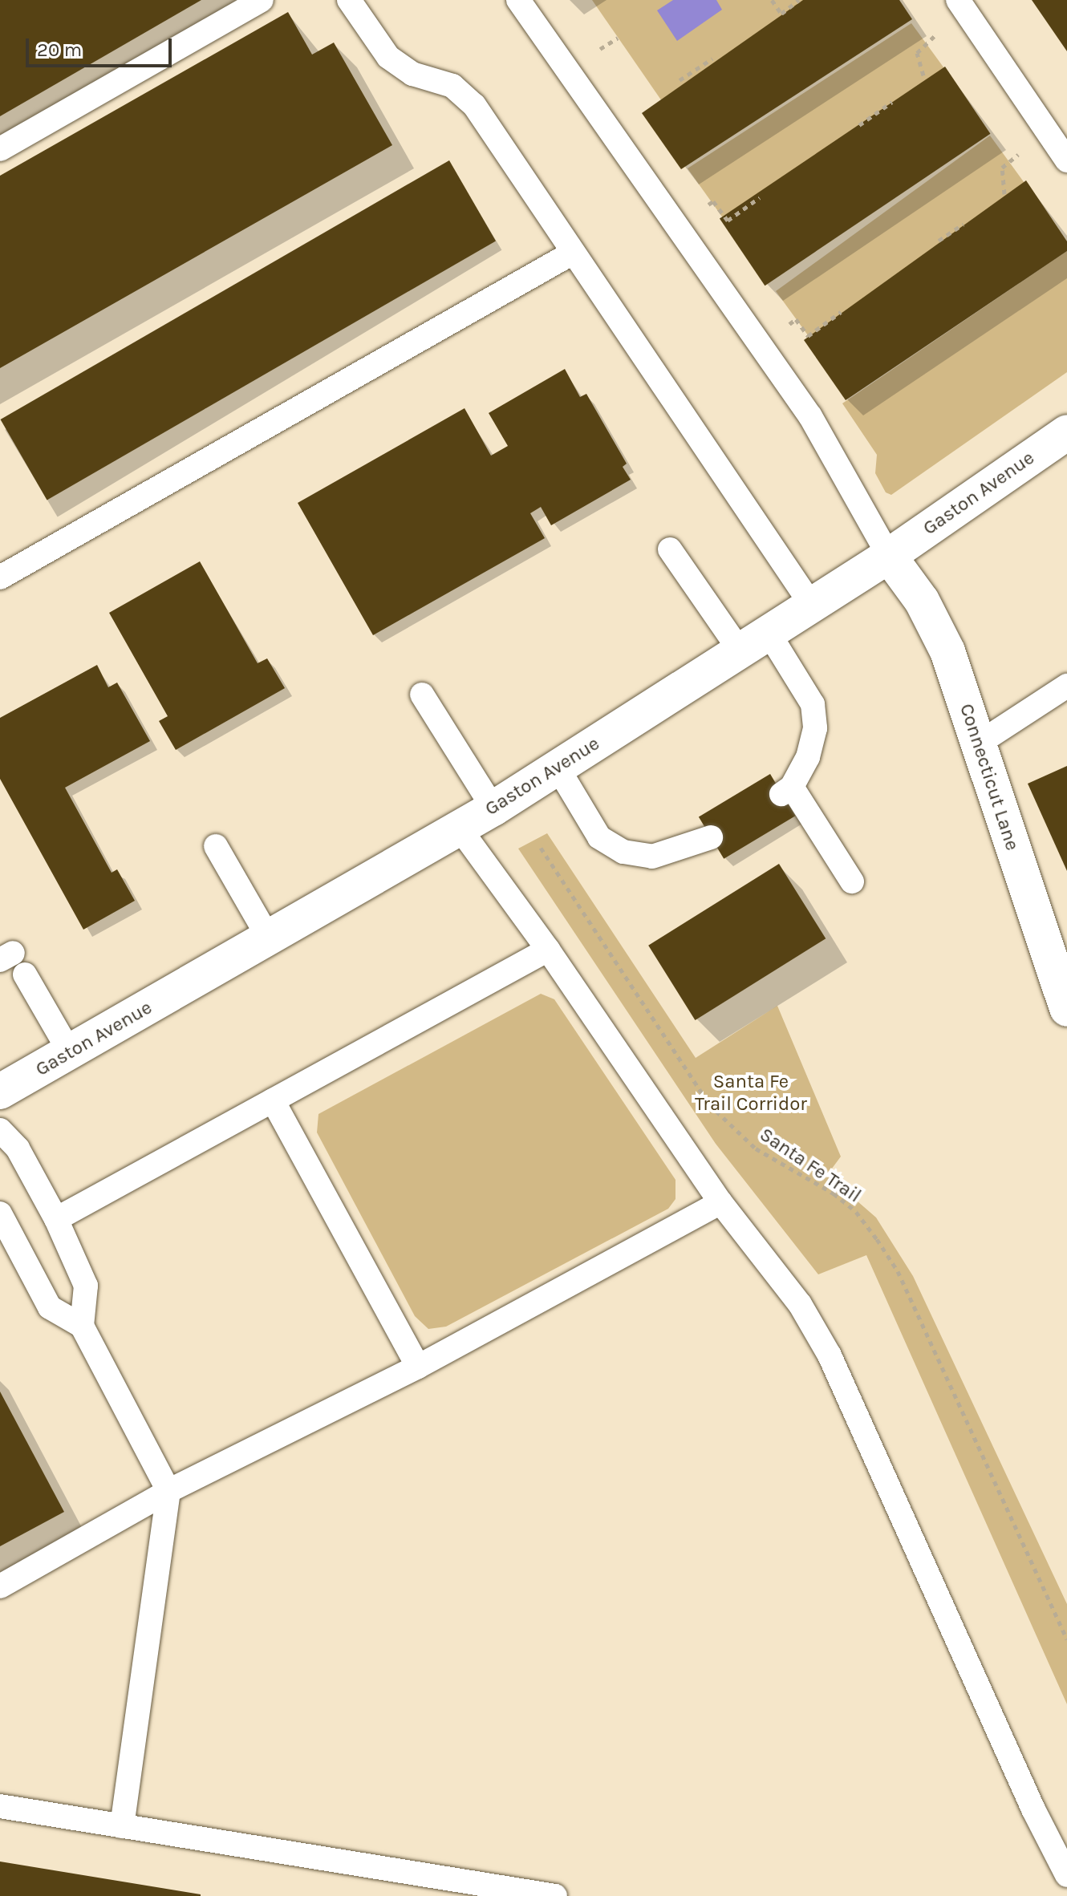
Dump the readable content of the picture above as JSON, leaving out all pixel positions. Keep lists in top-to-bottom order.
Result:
{
  "streets": {
    "street": ["Gaston Avenue", "Connecticut Lane"],
    "path": ["Santa Fe Trail"]
  },
  "crossings": [
    ["Gaston Avenue", "Connecticut Lane"]
  ],
  "parks": ["Santa Fe Trail Corridor"],
  "scale_bar": "20 m"
}
